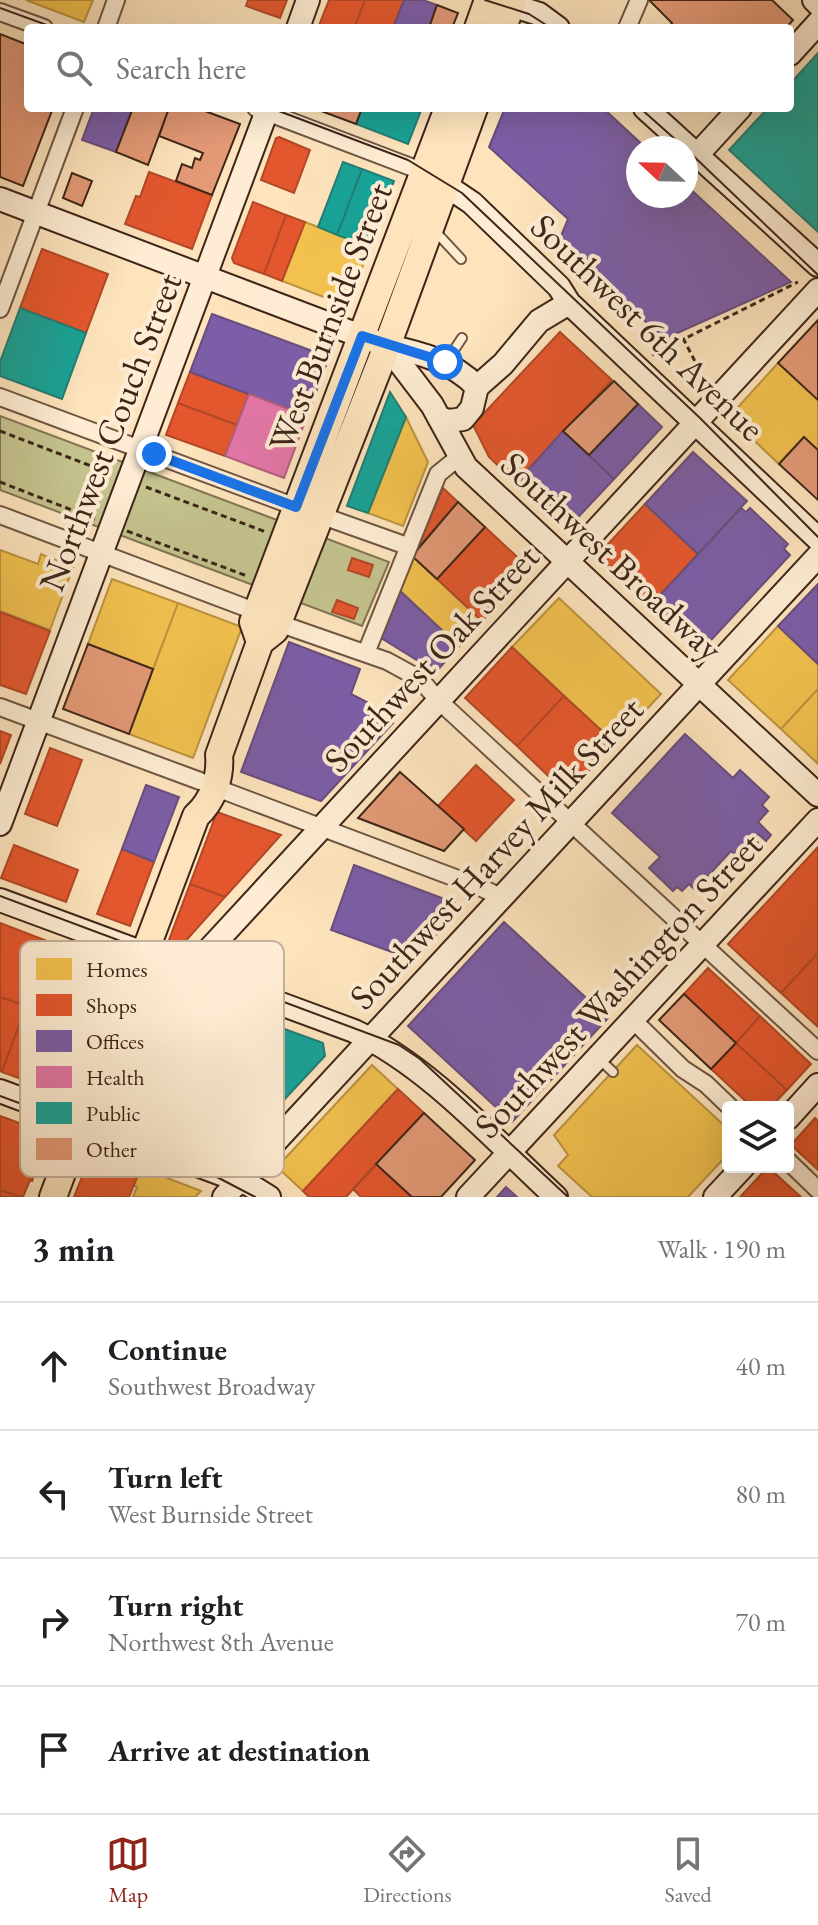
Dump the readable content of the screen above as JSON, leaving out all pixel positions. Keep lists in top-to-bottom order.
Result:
{
  "streets": {
    "main road": ["West Burnside Street"],
    "street": [
      "Southwest 6th Avenue",
      "Northwest Couch Street",
      "Southwest Broadway",
      "Southwest Oak Street",
      "Southwest Harvey Milk Street",
      "Southwest Washington Street"
    ]
  },
  "crossings": [
    ["West Burnside Street", "Southwest 6th Avenue"],
    ["West Burnside Street", "Southwest Broadway"],
    ["Southwest 6th Avenue", "Southwest Oak Street"],
    ["Southwest Broadway", "Southwest Oak Street"],
    ["Southwest Broadway", "Southwest Harvey Milk Street"]
  ],
  "legend": [
    "Homes",
    "Shops",
    "Offices",
    "Health",
    "Public",
    "Other"
  ],
  "north": "left",
  "page": {
    "search": "Search here",
    "heading": ["3 min", "Walk · 190 m"],
    "list": [
      ["Continue", "Southwest Broadway", "40 m"],
      ["Turn left", "West Burnside Street", "80 m"],
      ["Turn right", "Northwest 8th Avenue", "70 m"],
      "Arrive at destination"
    ],
    "nav": ["Map", "Directions", "Saved"]
  }
}
